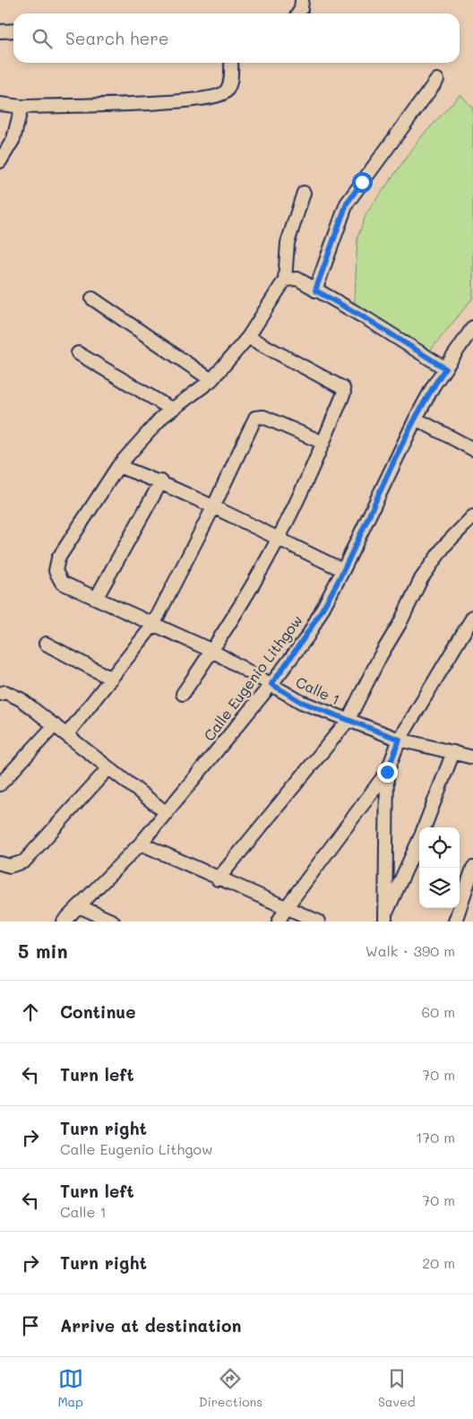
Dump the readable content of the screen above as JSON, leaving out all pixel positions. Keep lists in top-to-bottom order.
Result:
{
  "streets": {
    "street": ["Calle Eugenio Lithgow", "Calle 1"]
  },
  "crossings": [
    ["Calle Eugenio Lithgow", "Calle 1"]
  ],
  "page": {
    "search": "Search here",
    "heading": ["5 min", "Walk · 390 m"],
    "list": [
      ["Continue", "60 m"],
      ["Turn left", "70 m"],
      ["Turn right", "Calle Eugenio Lithgow", "170 m"],
      ["Turn left", "Calle 1", "70 m"],
      ["Turn right", "20 m"],
      "Arrive at destination"
    ],
    "nav": ["Map", "Directions", "Saved"]
  }
}
